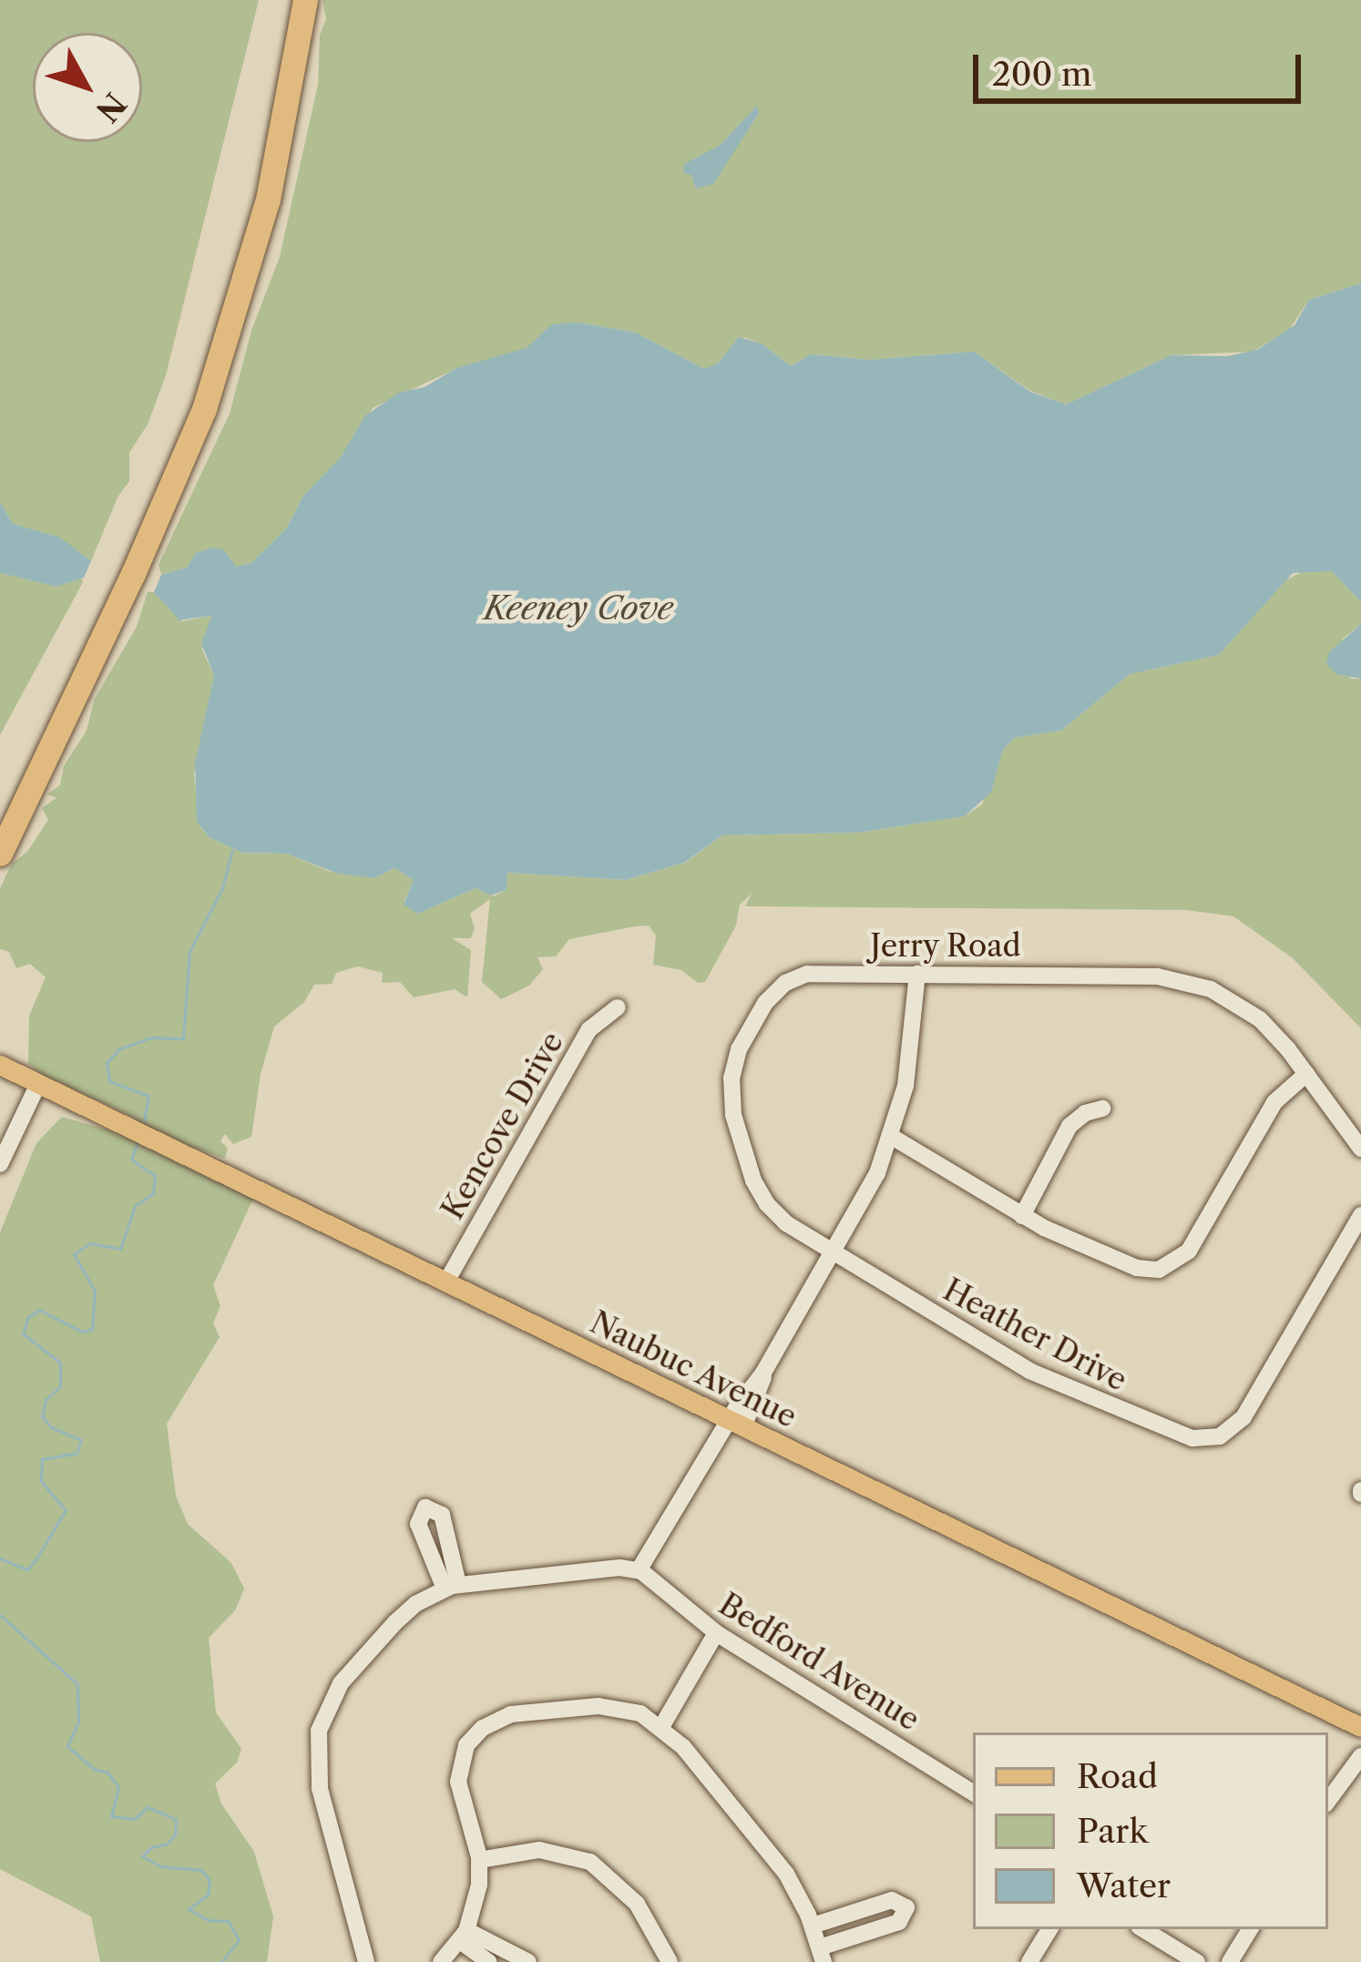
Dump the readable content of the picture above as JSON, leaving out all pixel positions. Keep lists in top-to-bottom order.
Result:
{
  "streets": {
    "main road": ["Naubuc Avenue"],
    "street": [
      "Jerry Road",
      "Kencove Drive",
      "Heather Drive",
      "Bedford Avenue"
    ]
  },
  "crossings": [
    ["Jerry Road", "Heather Drive"],
    ["Kencove Drive", "Naubuc Avenue"]
  ],
  "water": ["Keeney Cove"],
  "legend": ["Road", "Park", "Water"],
  "scale_bar": "200 m",
  "north": "bottom right"
}
